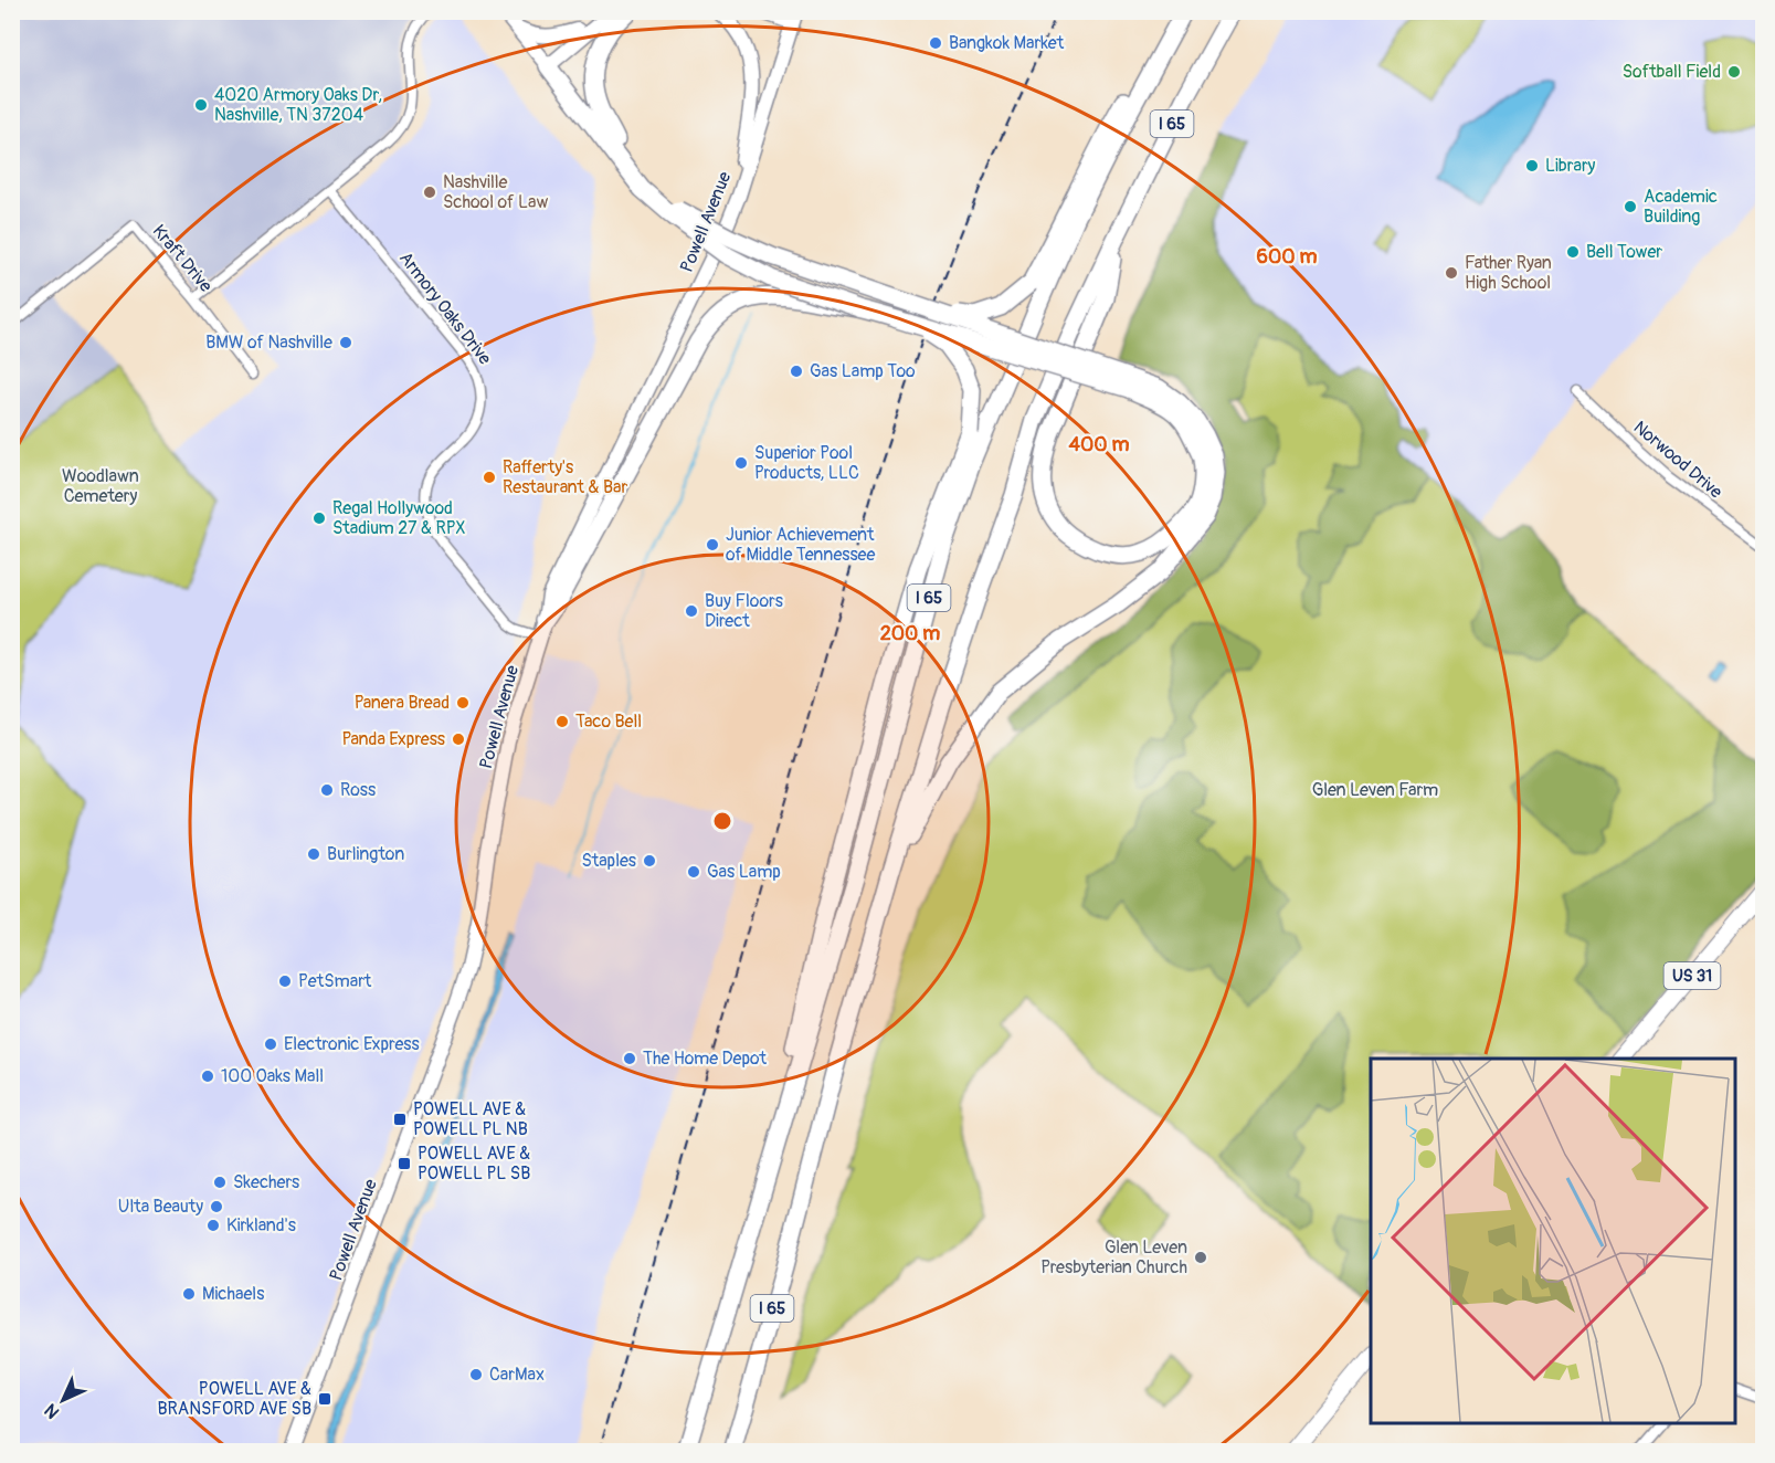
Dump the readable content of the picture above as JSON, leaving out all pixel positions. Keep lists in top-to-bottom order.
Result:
{
  "streets": {
    "highway": ["I 65"],
    "main road": ["Powell Avenue", "US 31"],
    "street": ["Kraft Drive", "Armory Oaks Drive", "Norwood Drive"]
  },
  "crossings": [
    ["Powell Avenue", "Armory Oaks Drive"]
  ],
  "parks": ["Woodlawn Cemetery", "Glen Leven Farm"],
  "places": {
    "other": [
      "Bangkok Market",
      "Softball Field",
      "4020 Armory Oaks Dr, Nashville, TN 37204",
      "Library",
      "Nashville School of Law",
      "Academic Building",
      "Bell Tower",
      "Father Ryan High School",
      "BMW of Nashville",
      "Gas Lamp Too",
      "Superior Pool Products, LLC",
      "Rafferty's Restaurant & Bar",
      "Regal Hollywood Stadium 27 & RPX",
      "Junior Achievement of Middle Tennessee",
      "Buy Floors Direct",
      "Panera Bread",
      "Taco Bell",
      "Panda Express",
      "Ross",
      "Burlington",
      "Staples",
      "Gas Lamp",
      "PetSmart",
      "Electronic Express",
      "The Home Depot",
      "100 Oaks Mall",
      "Skechers",
      "Ulta Beauty",
      "Kirkland's",
      "Glen Leven Presbyterian Church",
      "Michaels",
      "CarMax"
    ],
    "transit": ["POWELL AVE & POWELL PL NB", "POWELL AVE & POWELL PL SB", "POWELL AVE & BRANSFORD AVE SB"]
  },
  "north": "bottom left",
  "rings": ["600 m", "400 m", "200 m"]
}
